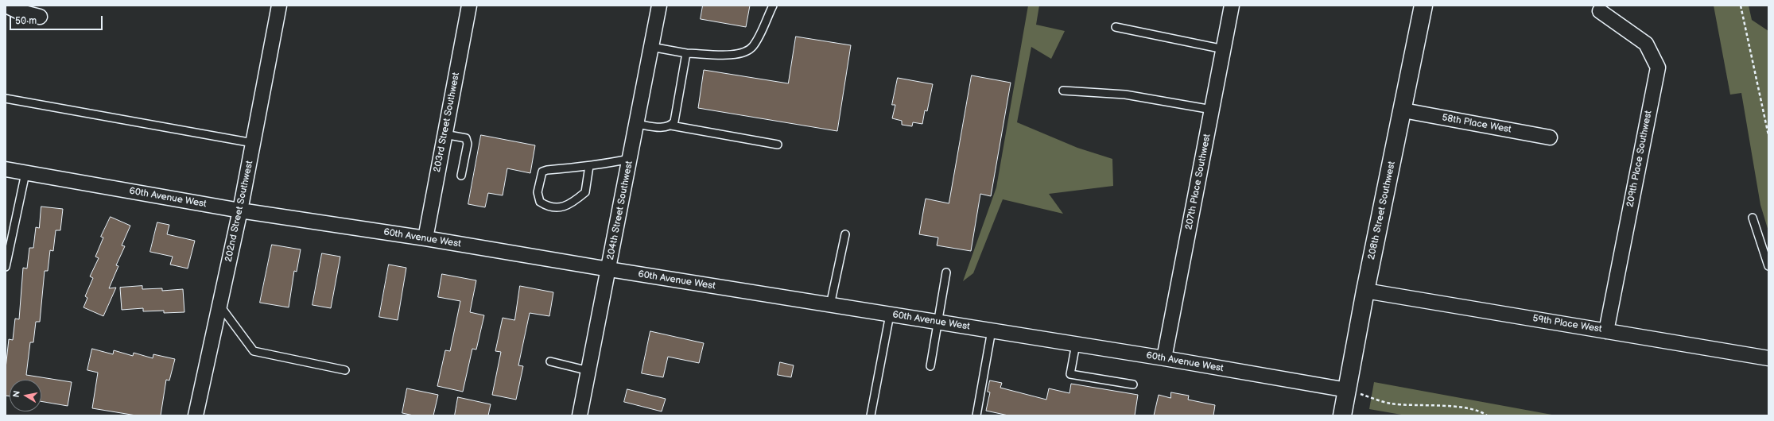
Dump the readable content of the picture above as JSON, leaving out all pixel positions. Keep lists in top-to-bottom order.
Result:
{
  "streets": {
    "street": [
      "203rd Street Southwest",
      "58th Place West",
      "209th Place Southwest",
      "207th Place Southwest",
      "60th Avenue West",
      "204th Street Southwest",
      "208th Street Southwest",
      "202nd Street Southwest",
      "59th Place West"
    ]
  },
  "crossings": [
    ["203rd Street Southwest", "60th Avenue West"],
    ["58th Place West", "208th Street Southwest"],
    ["209th Place Southwest", "59th Place West"],
    ["207th Place Southwest", "60th Avenue West"],
    ["60th Avenue West", "204th Street Southwest"],
    ["60th Avenue West", "208th Street Southwest"],
    ["60th Avenue West", "202nd Street Southwest"],
    ["208th Street Southwest", "59th Place West"]
  ],
  "scale_bar": "50 m",
  "north": "left"
}
